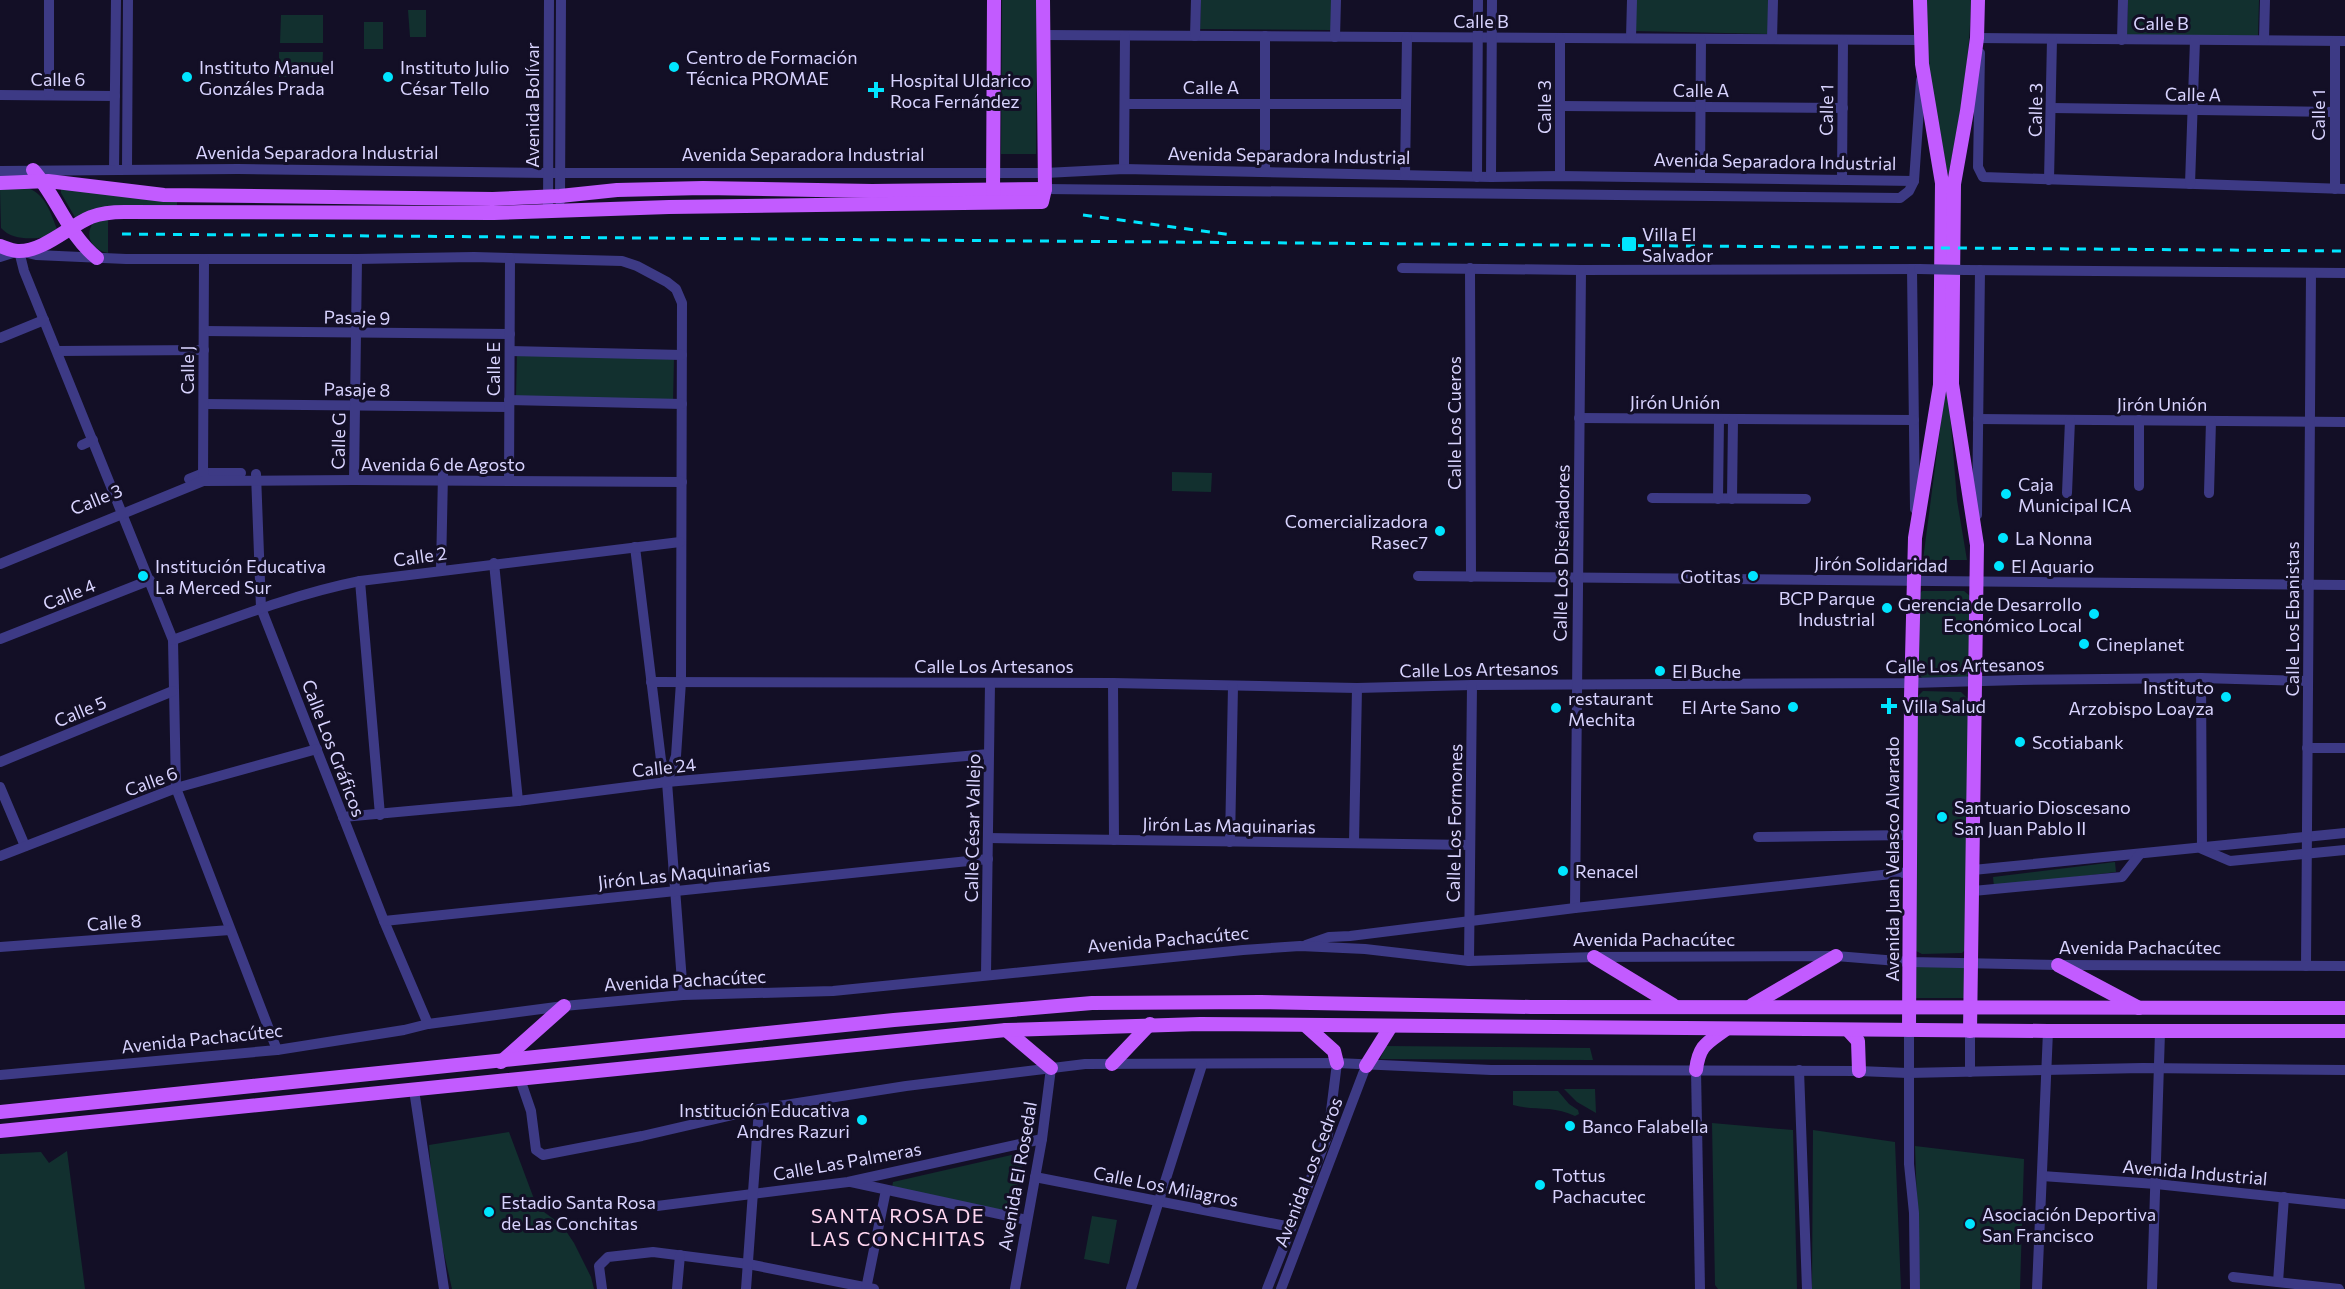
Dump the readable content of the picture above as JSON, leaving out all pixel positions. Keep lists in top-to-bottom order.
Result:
{
  "streets": {
    "main road": ["Avenida Separadora Industrial", "Avenida Juan Velasco Alvarado"],
    "street": [
      "Calle B",
      "Calle 6",
      "Calle A",
      "Avenida Bolívar",
      "Calle 3",
      "Calle 1",
      "Pasaje 9",
      "Calle E",
      "Calle J",
      "Pasaje 8",
      "Jirón Unión",
      "Calle Los Cueros",
      "Calle G",
      "Avenida 6 de Agosto",
      "Calle Los Diseñadores",
      "Calle 2",
      "Jirón Solidaridad",
      "Calle 4",
      "Calle Los Ebanistas",
      "Calle Los Artesanos",
      "Calle 5",
      "Calle Los Gráficos",
      "Calle 24",
      "Calle Los Formones",
      "Jirón Las Maquinarias",
      "Calle César Vallejo",
      "Calle 8",
      "Avenida Pachacútec",
      "Calle Las Palmeras",
      "Avenida Los Cedros",
      "Avenida Industrial",
      "Avenida El Rosedal",
      "Calle Los Milagros"
    ]
  },
  "crossings": [
    ["Calle B", "Calle 3"],
    ["Calle B", "Calle 1"],
    ["Calle B", "Avenida Juan Velasco Alvarado"],
    ["Calle 6", "Calle Los Gráficos"],
    ["Calle A", "Calle 3"],
    ["Calle A", "Calle 1"],
    ["Avenida Bolívar", "Avenida Separadora Industrial"],
    ["Calle 3", "Avenida Separadora Industrial"],
    ["Calle 3", "Calle J"],
    ["Calle 3", "Avenida 6 de Agosto"],
    ["Calle 1", "Avenida Separadora Industrial"],
    ["Avenida Separadora Industrial", "Avenida Juan Velasco Alvarado"],
    ["Pasaje 9", "Calle E"],
    ["Pasaje 9", "Calle J"],
    ["Pasaje 9", "Calle G"],
    ["Calle E", "Pasaje 8"],
    ["Calle E", "Avenida 6 de Agosto"],
    ["Calle J", "Pasaje 8"],
    ["Calle J", "Avenida 6 de Agosto"],
    ["Pasaje 8", "Calle G"],
    ["Jirón Unión", "Calle Los Diseñadores"],
    ["Jirón Unión", "Calle Los Ebanistas"],
    ["Jirón Unión", "Avenida Juan Velasco Alvarado"],
    ["Calle Los Cueros", "Jirón Solidaridad"],
    ["Calle G", "Avenida 6 de Agosto"],
    ["Avenida 6 de Agosto", "Calle Los Gráficos"],
    ["Calle Los Diseñadores", "Jirón Solidaridad"],
    ["Calle Los Diseñadores", "Calle Los Artesanos"],
    ["Calle 2", "Calle Los Gráficos"],
    ["Jirón Solidaridad", "Calle Los Ebanistas"],
    ["Jirón Solidaridad", "Avenida Juan Velasco Alvarado"],
    ["Calle Los Ebanistas", "Calle Los Artesanos"],
    ["Calle Los Ebanistas", "Avenida Pachacútec"],
    ["Calle Los Artesanos", "Calle Los Formones"],
    ["Calle Los Artesanos", "Calle César Vallejo"],
    ["Calle Los Artesanos", "Avenida Juan Velasco Alvarado"],
    ["Calle Los Gráficos", "Calle 24"],
    ["Calle Los Gráficos", "Jirón Las Maquinarias"],
    ["Calle Los Gráficos", "Avenida Pachacútec"],
    ["Calle 24", "Calle César Vallejo"],
    ["Calle Los Formones", "Jirón Las Maquinarias"],
    ["Calle Los Formones", "Avenida Pachacútec"],
    ["Jirón Las Maquinarias", "Calle César Vallejo"],
    ["Calle César Vallejo", "Avenida Pachacútec"],
    ["Avenida Juan Velasco Alvarado", "Avenida Pachacútec"],
    ["Calle Las Palmeras", "Avenida El Rosedal"],
    ["Avenida Los Cedros", "Calle Los Milagros"],
    ["Avenida El Rosedal", "Calle Los Milagros"]
  ],
  "districts": ["SANTA ROSA DE LAS CONCHITAS"],
  "places": {
    "other": [
      "Centro de Formación Técnica PROMAE",
      "Instituto Manuel Gonzáles Prada",
      "Instituto Julio César Tello",
      "Caja Municipal ICA",
      "Comercializadora Rasec7",
      "La Nonna",
      "El Aquario",
      "Institución Educativa La Merced Sur",
      "Gotitas",
      "BCP Parque Industrial",
      "Gerencia de Desarrollo Económico Local",
      "Cineplanet",
      "El Buche",
      "Instituto Arzobispo Loayza",
      "El Arte Sano",
      "restaurant Mechita",
      "Scotiabank",
      "Santuario Dioscesano San Juan Pablo II",
      "Renacel",
      "Institución Educativa Andres Razuri",
      "Banco Falabella",
      "Tottus Pachacutec",
      "Estadio Santa Rosa de Las Conchitas",
      "Asociación Deportiva San Francisco"
    ],
    "health": ["Hospital Uldarico Roca Fernández", "Villa Salud"],
    "transit": ["Villa El Salvador"]
  }
}
